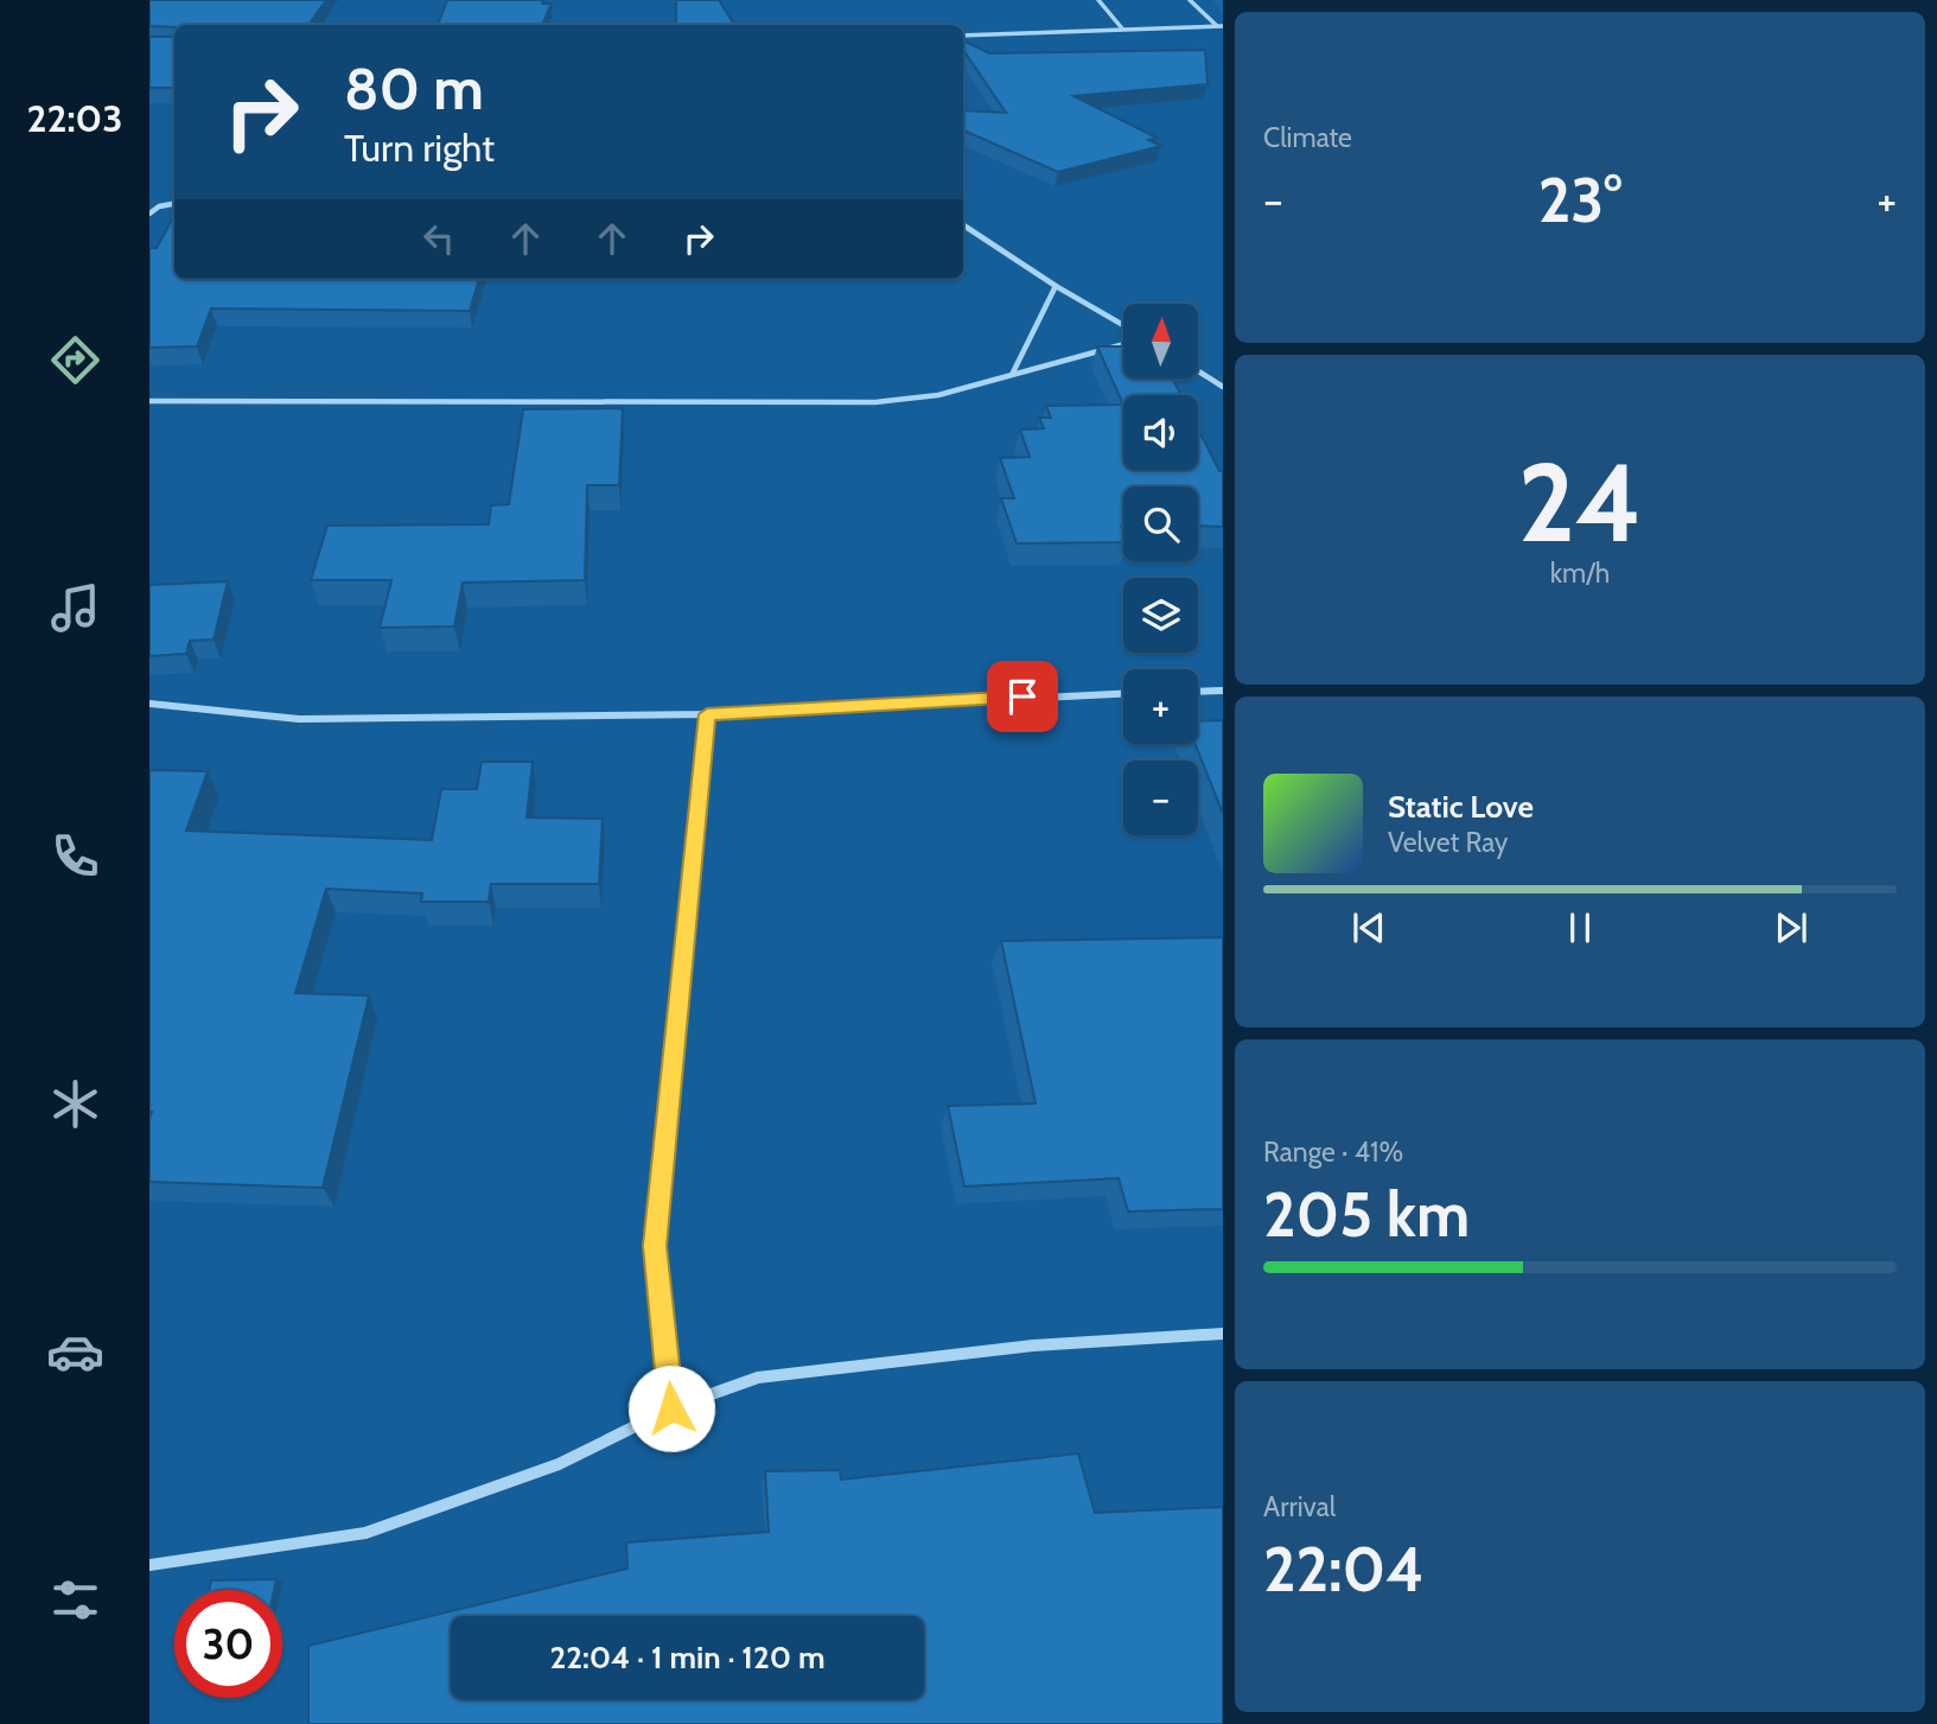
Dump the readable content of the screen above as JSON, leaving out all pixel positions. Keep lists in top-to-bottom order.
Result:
{
  "north": "top",
  "page": {
    "tabs": "22:03",
    "tile": [
      "Climate",
      ["24", "km/h"],
      ["Range · 41%", "205 km"],
      ["Arrival", "22:04"]
    ],
    "turn": ["80 m", "Turn right"],
    "heat": ["−", "23°", "+"],
    "map_buttons": ["+", "−"],
    "song": ["Static Love", "Velvet Ray"],
    "limit": "30",
    "trip": "22:04 · 1 min · 120 m"
  }
}
